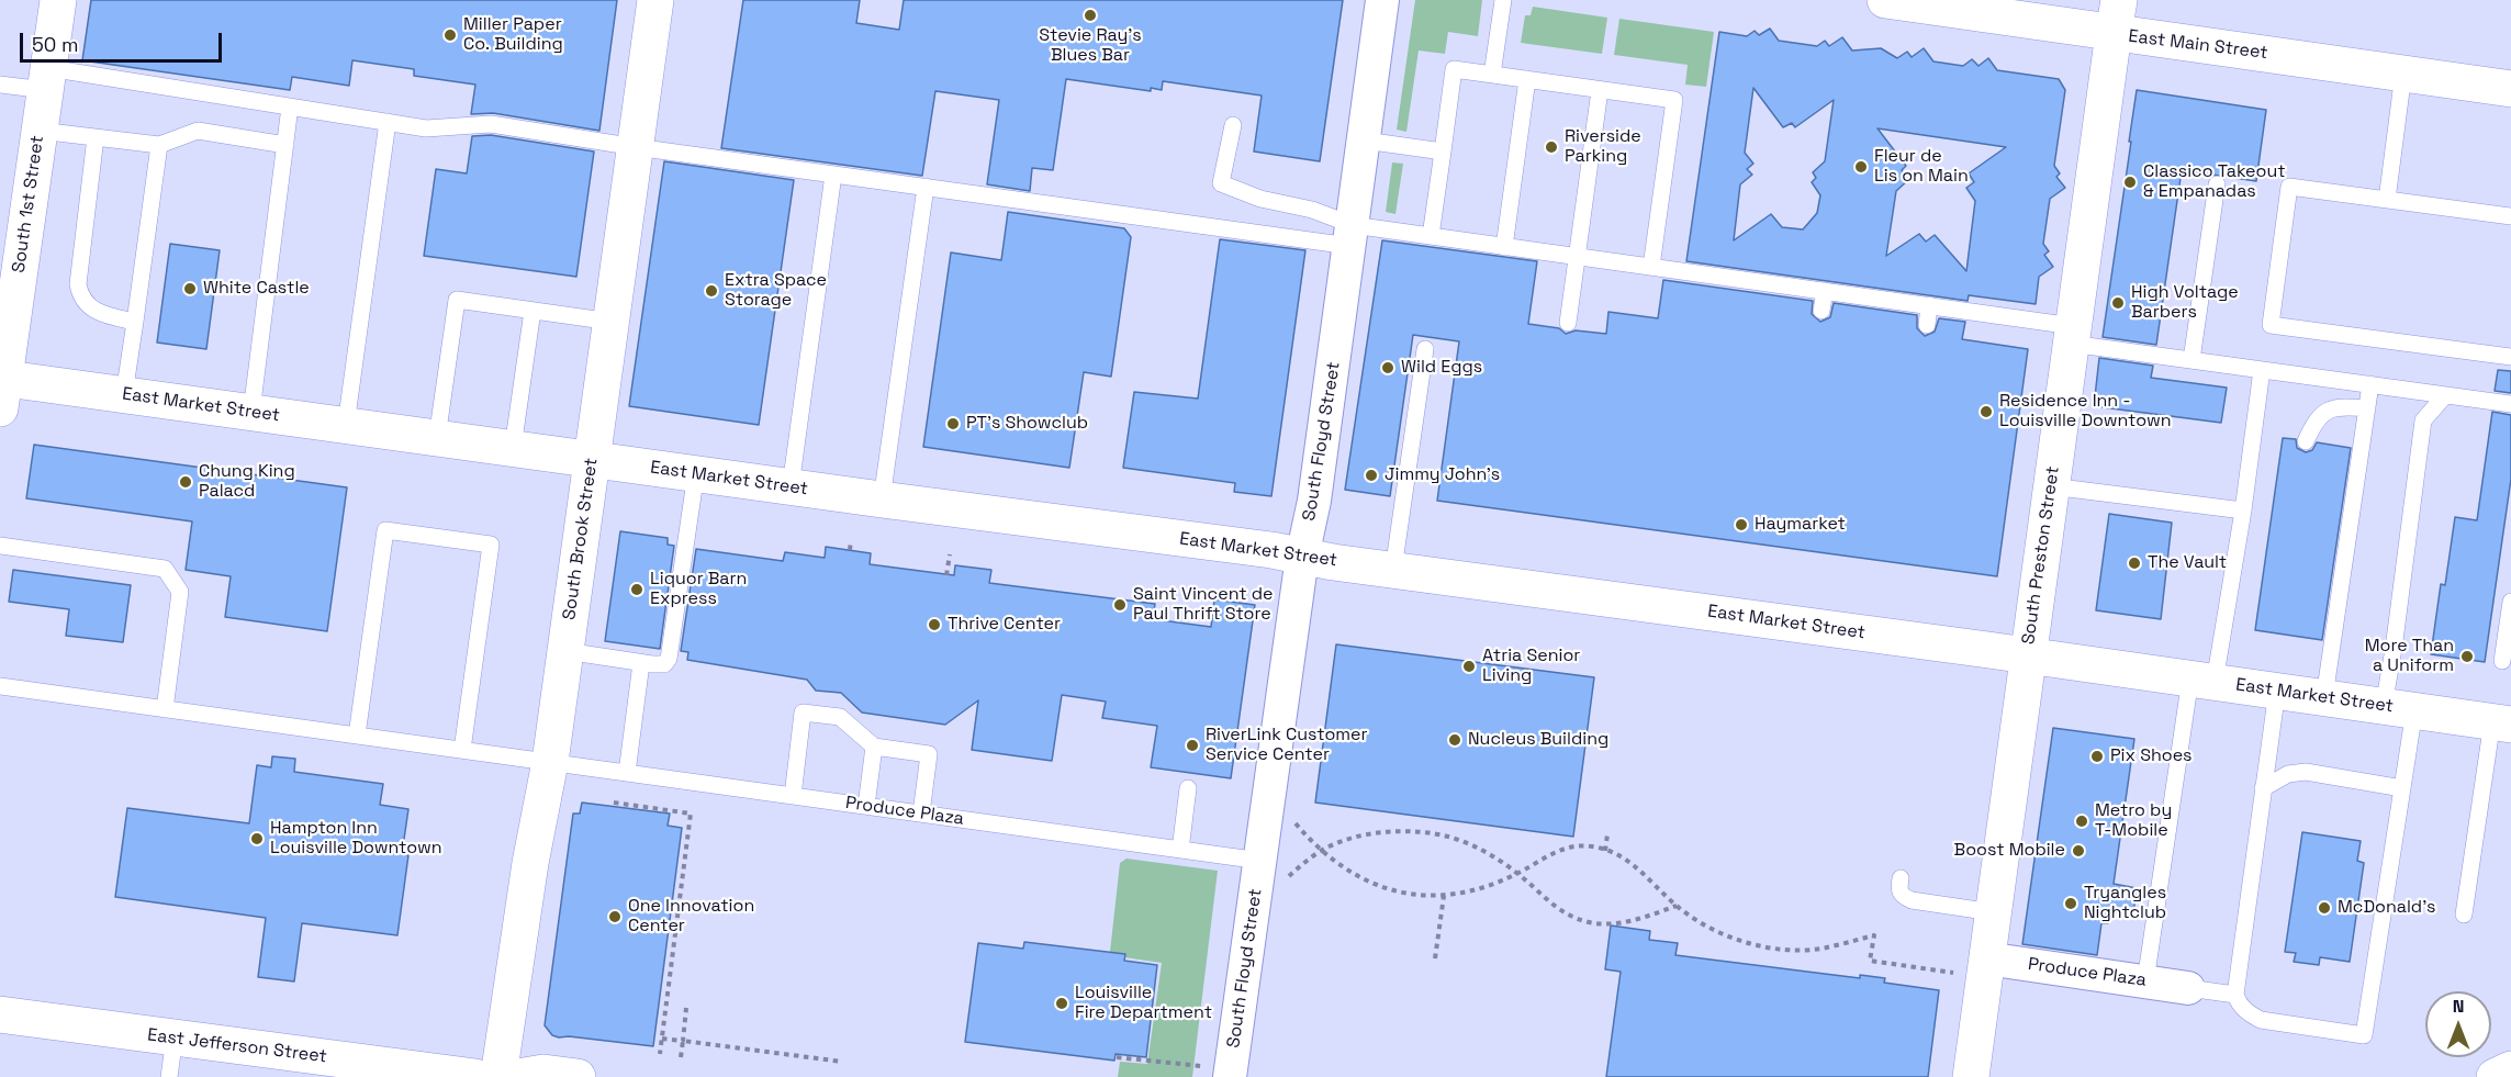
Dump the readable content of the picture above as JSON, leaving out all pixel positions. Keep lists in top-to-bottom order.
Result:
{
  "streets": {
    "main road": [
      "East Main Street",
      "South 1st Street",
      "East Market Street",
      "South Brook Street",
      "South Preston Street",
      "East Jefferson Street"
    ],
    "street": ["South Floyd Street", "Produce Plaza"]
  },
  "crossings": [
    ["East Main Street", "South Preston Street"],
    ["South 1st Street", "East Market Street"],
    ["East Market Street", "South Floyd Street"],
    ["East Market Street", "South Brook Street"],
    ["East Market Street", "South Preston Street"],
    ["South Floyd Street", "Produce Plaza"],
    ["South Brook Street", "Produce Plaza"],
    ["South Preston Street", "Produce Plaza"]
  ],
  "places": [
    "Stevie Ray's Blues Bar",
    "Miller Paper Co. Building",
    "Riverside Parking",
    "Fleur de Lis on Main",
    "Classico Takeout & Empanadas",
    "White Castle",
    "Extra Space Storage",
    "High Voltage Barbers",
    "Wild Eggs",
    "Residence Inn - Louisville Downtown",
    "PT's Showclub",
    "Jimmy John's",
    "Chung King Palacd",
    "Haymarket",
    "The Vault",
    "Liquor Barn Express",
    "Saint Vincent de Paul Thrift Store",
    "Thrive Center",
    "More Than a Uniform",
    "Atria Senior Living",
    "Nucleus Building",
    "RiverLink Customer Service Center",
    "Pix Shoes",
    "Metro by T-Mobile",
    "Hampton Inn Louisville Downtown",
    "Boost Mobile",
    "Tryangles Nightclub",
    "McDonald's",
    "One Innovation Center",
    "Louisville Fire Department"
  ],
  "scale_bar": "50 m",
  "north": "top"
}
